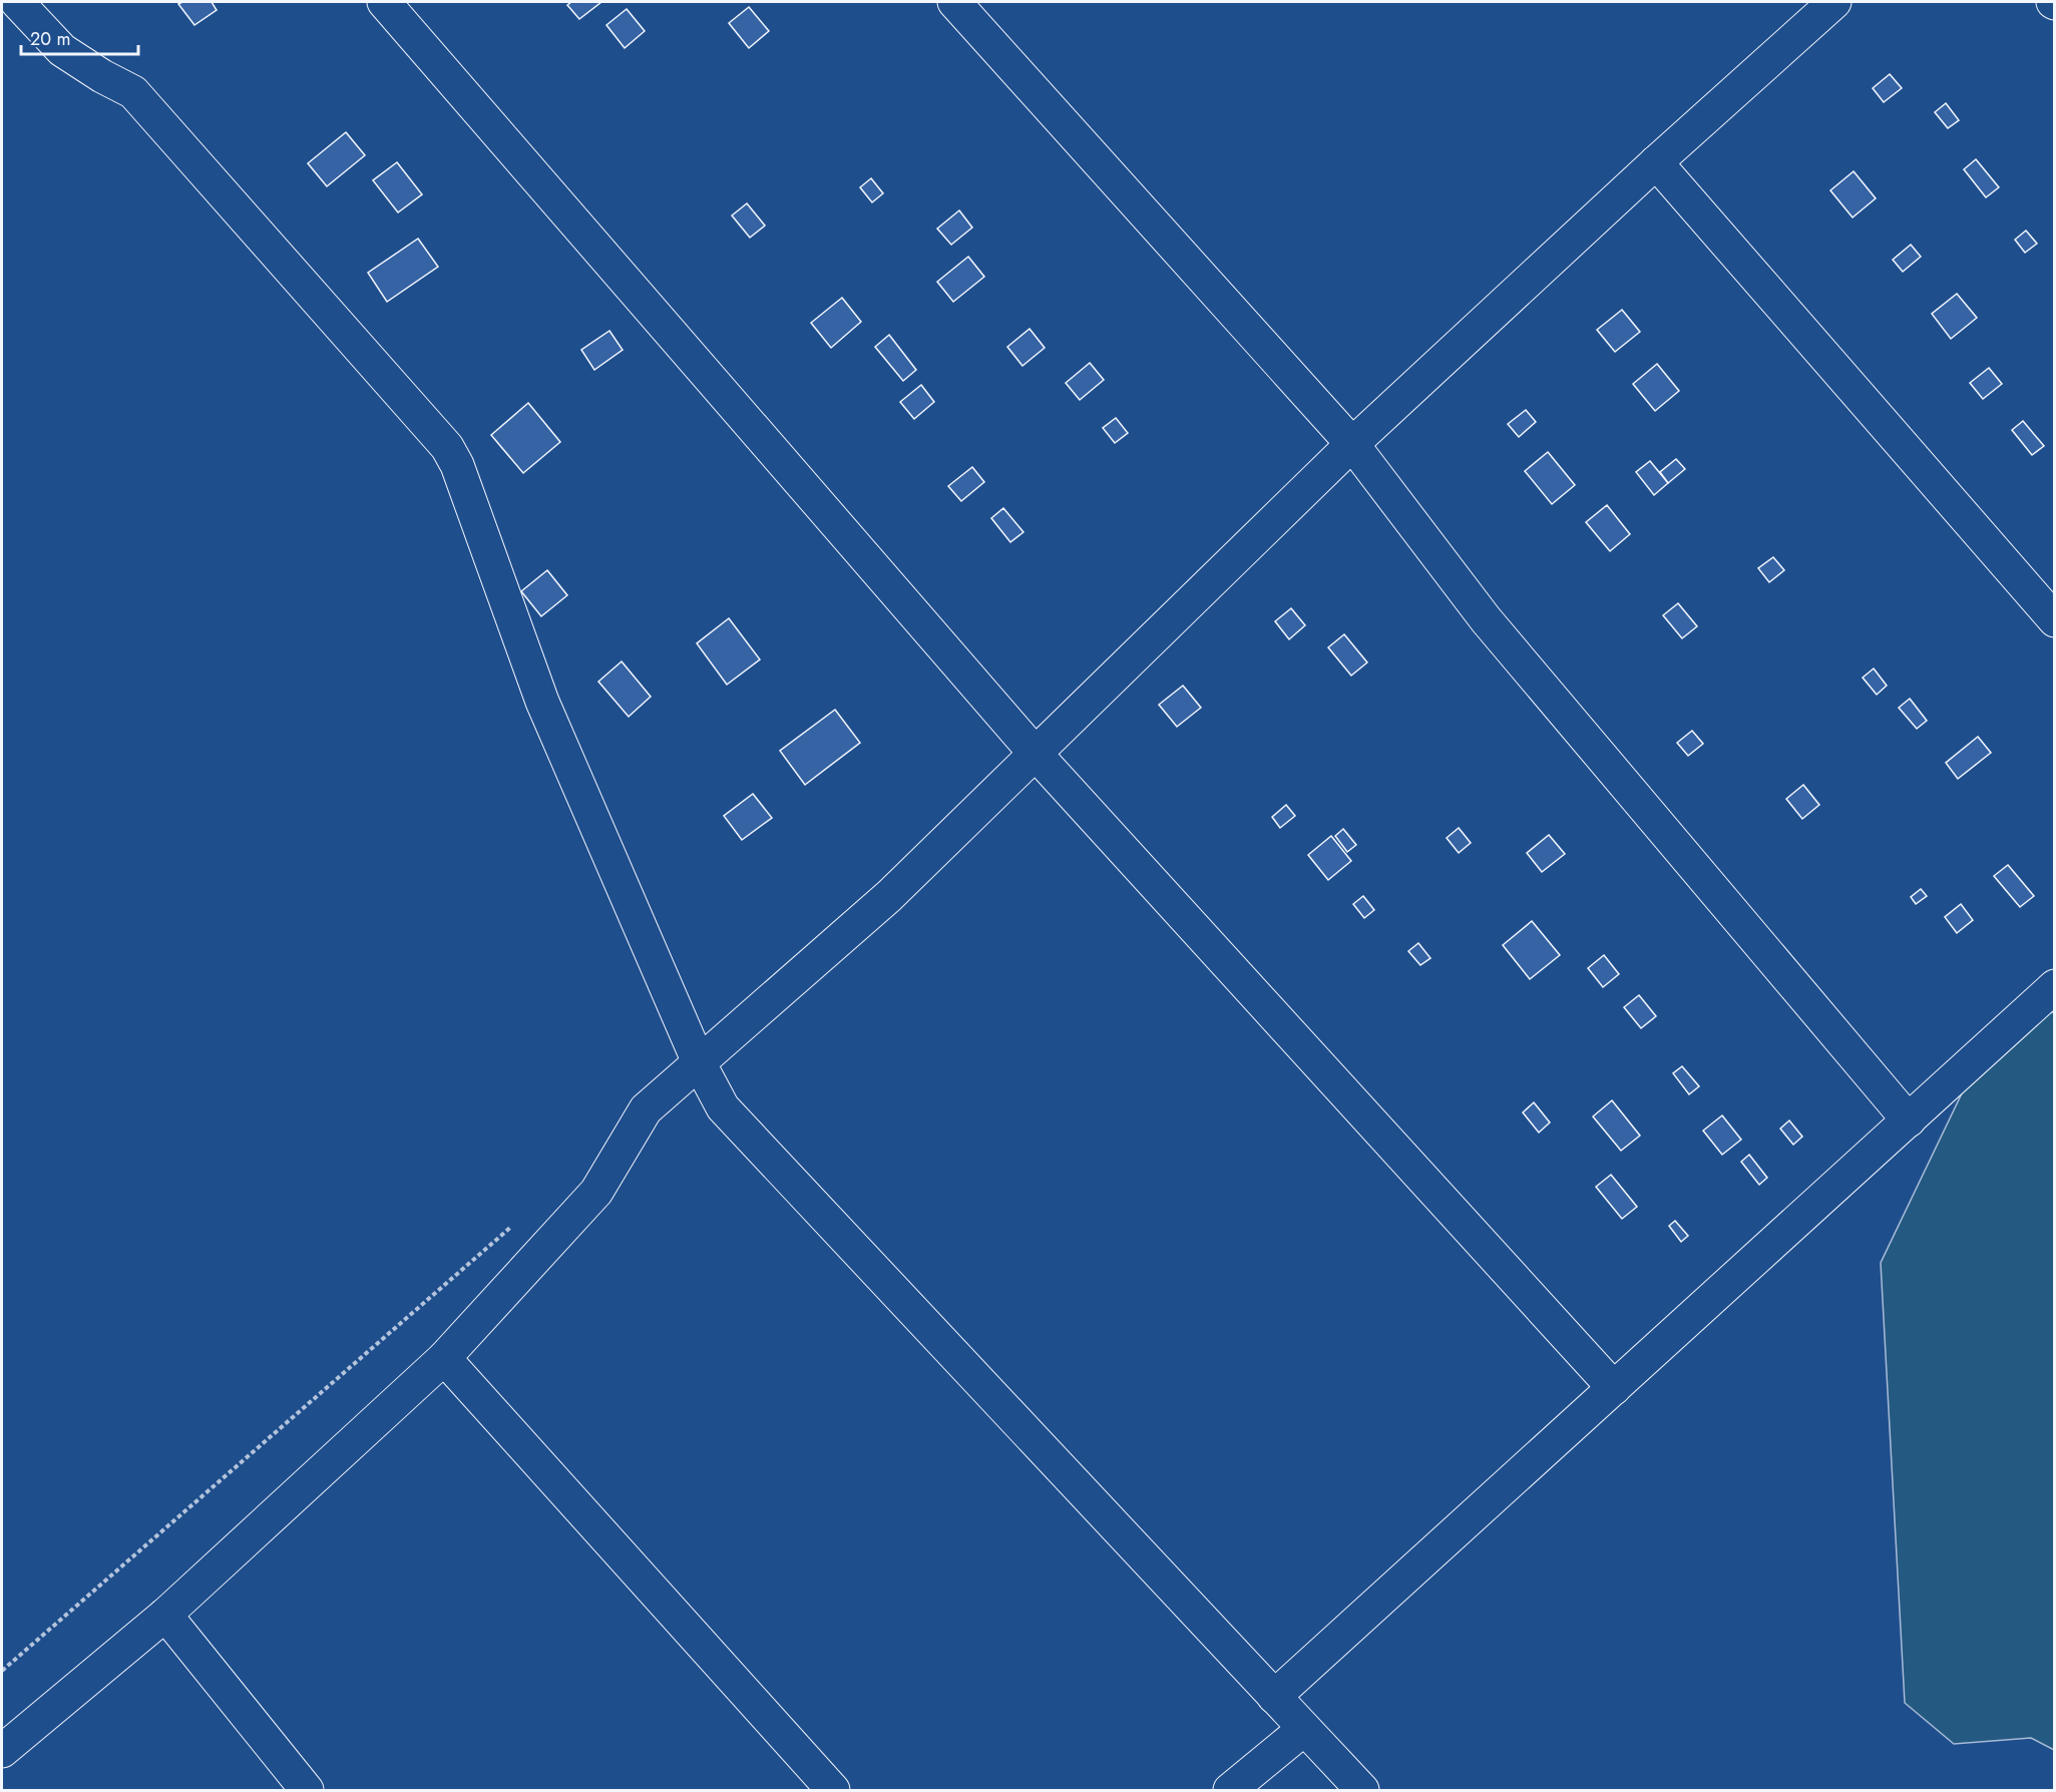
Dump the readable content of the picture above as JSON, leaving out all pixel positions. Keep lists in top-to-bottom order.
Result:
{
  "scale_bar": "20 m"
}
